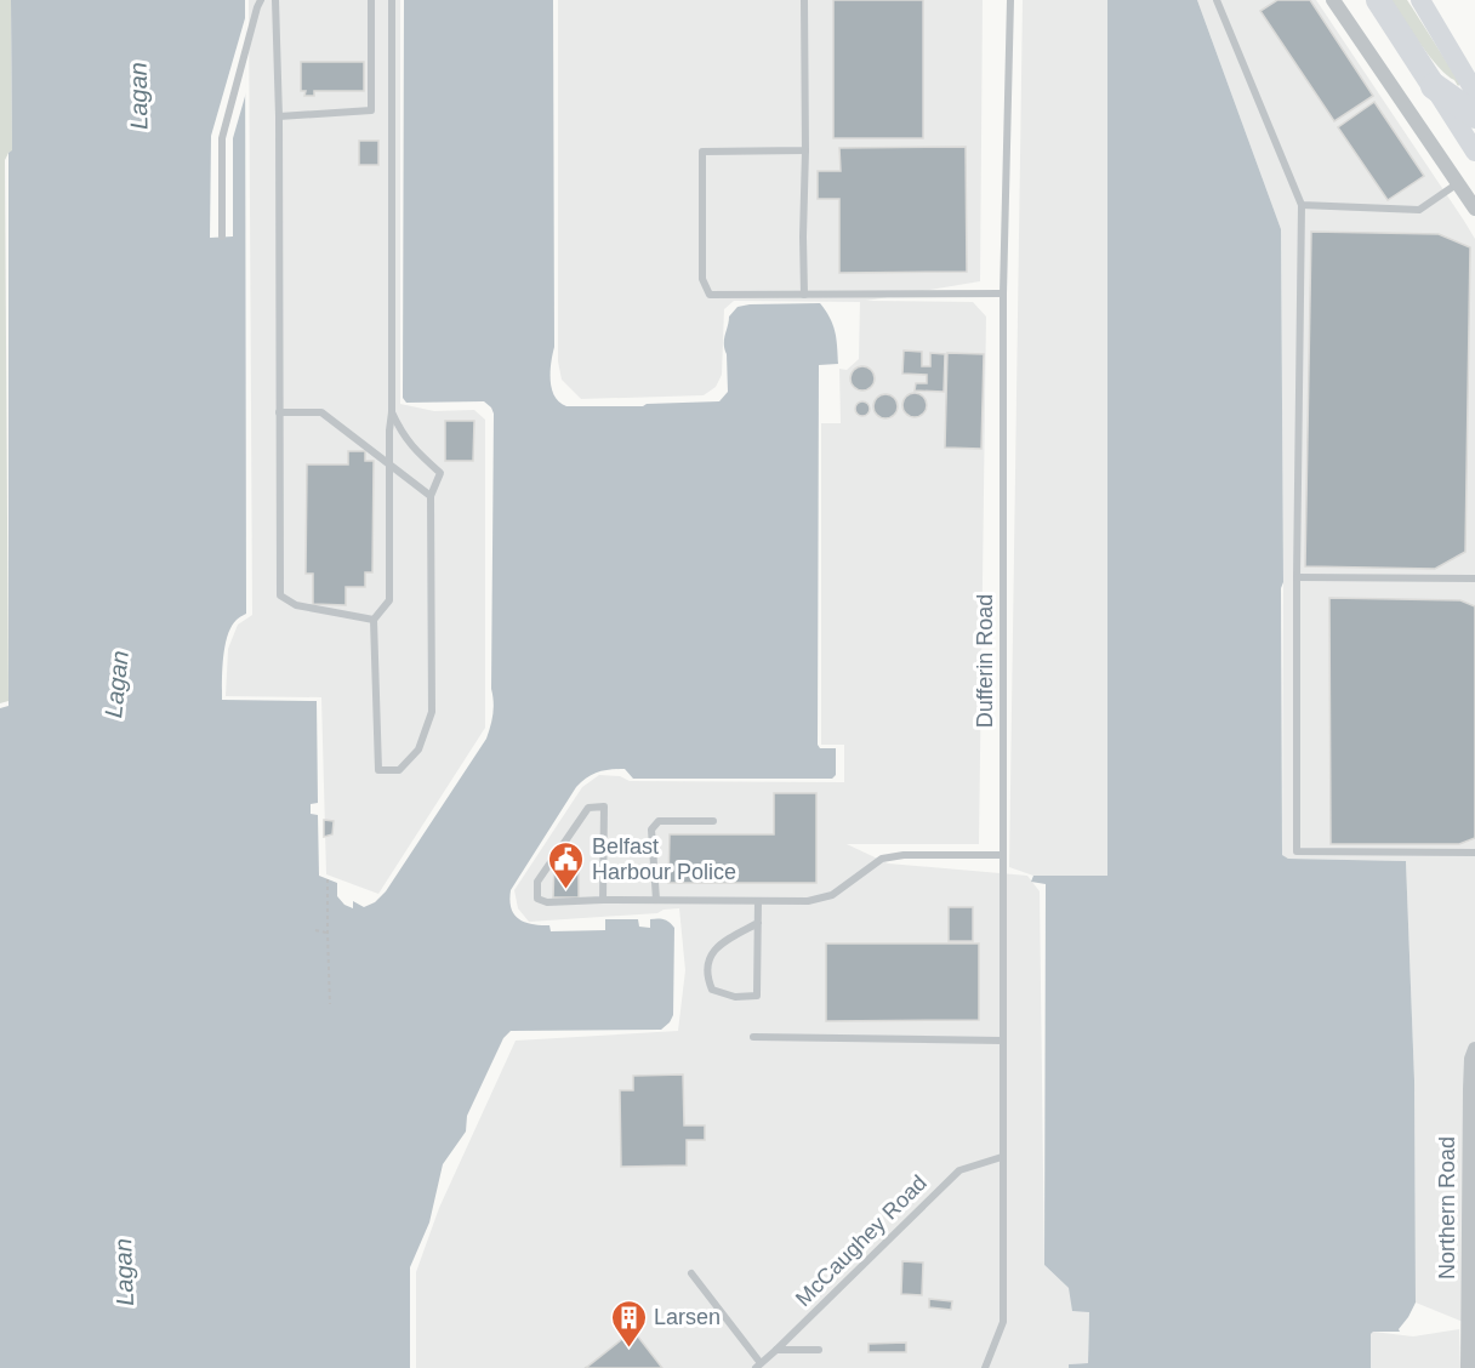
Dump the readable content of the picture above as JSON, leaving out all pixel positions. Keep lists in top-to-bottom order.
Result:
{
  "streets": {
    "street": ["Northern Road"],
    "lane": ["Dufferin Road", "McCaughey Road"]
  },
  "crossings": [
    ["Dufferin Road", "McCaughey Road"]
  ],
  "water": ["Lagan"],
  "places": {
    "public building": ["Belfast Harbour Police"],
    "building": ["Larsen"]
  }
}
